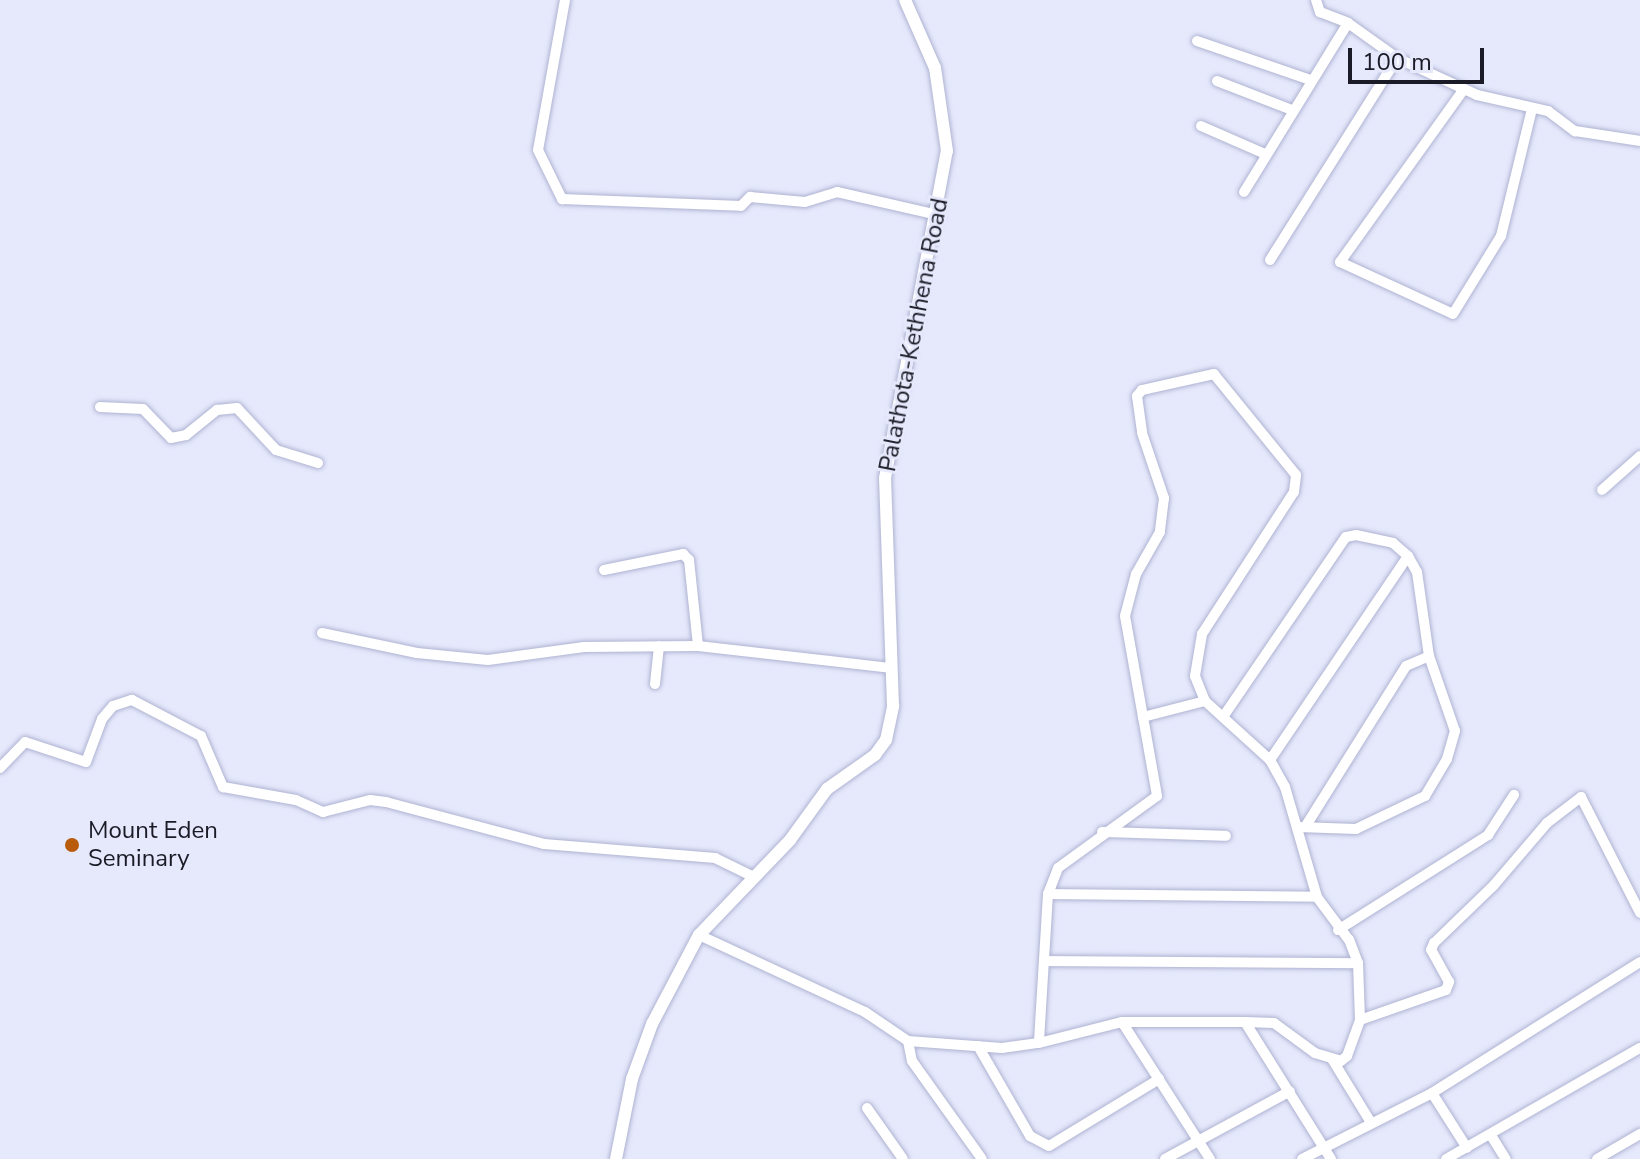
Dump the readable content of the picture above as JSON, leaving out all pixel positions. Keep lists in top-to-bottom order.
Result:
{
  "streets": {
    "street": ["Palathota-Kethhena Road"]
  },
  "places": ["Mount Eden Seminary"],
  "scale_bar": "100 m"
}
